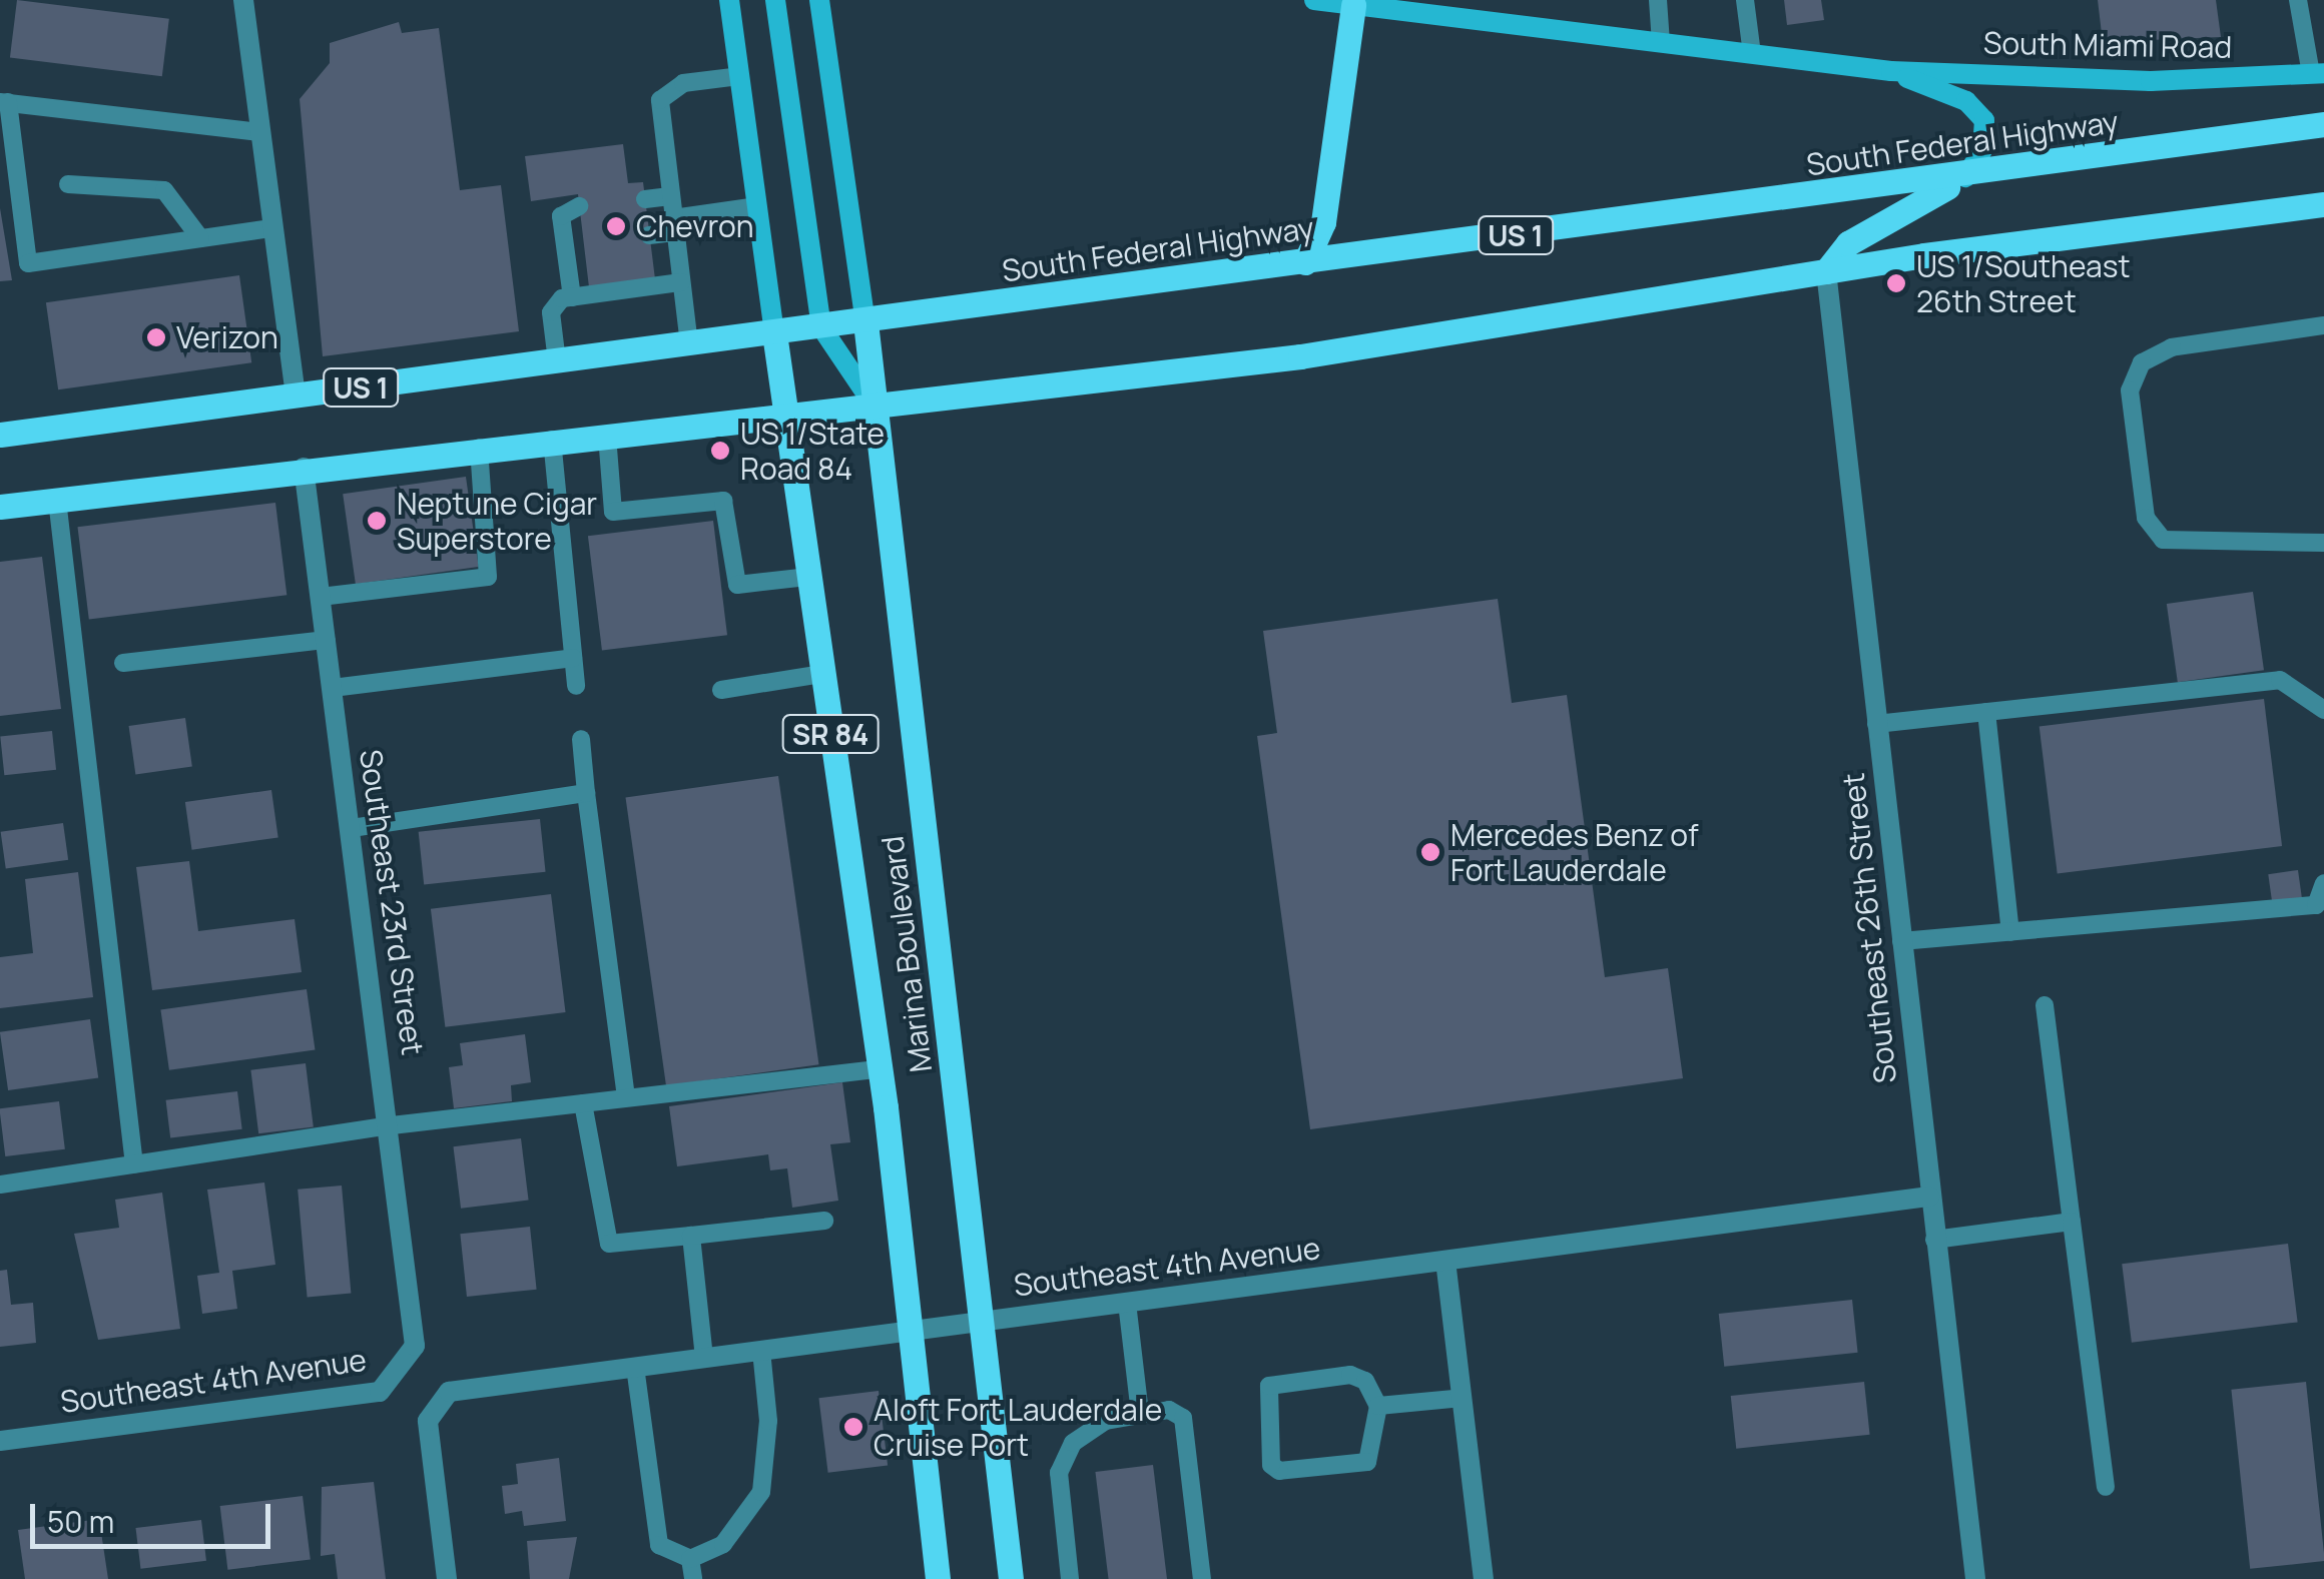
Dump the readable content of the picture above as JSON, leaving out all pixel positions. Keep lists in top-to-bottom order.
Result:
{
  "streets": {
    "main road": [
      "South Federal Highway",
      "US 1",
      "SR 84",
      "Marina Boulevard"
    ],
    "street": [
      "South Miami Road",
      "Southeast 23rd Street",
      "Southeast 26th Street",
      "Southeast 4th Avenue"
    ]
  },
  "crossings": [
    ["South Miami Road", "South Federal Highway"],
    ["South Federal Highway", "SR 84"],
    ["South Federal Highway", "Marina Boulevard"],
    ["SR 84", "Marina Boulevard"],
    ["Southeast 23rd Street", "Southeast 4th Avenue"],
    ["Southeast 26th Street", "Southeast 4th Avenue"],
    ["Marina Boulevard", "Southeast 4th Avenue"]
  ],
  "places": [
    "Chevron",
    "US 1/Southeast 26th Street",
    "Verizon",
    "US 1/State Road 84",
    "Neptune Cigar Superstore",
    "Mercedes Benz of Fort Lauderdale",
    "Aloft Fort Lauderdale Cruise Port"
  ],
  "scale_bar": "50 m"
}
